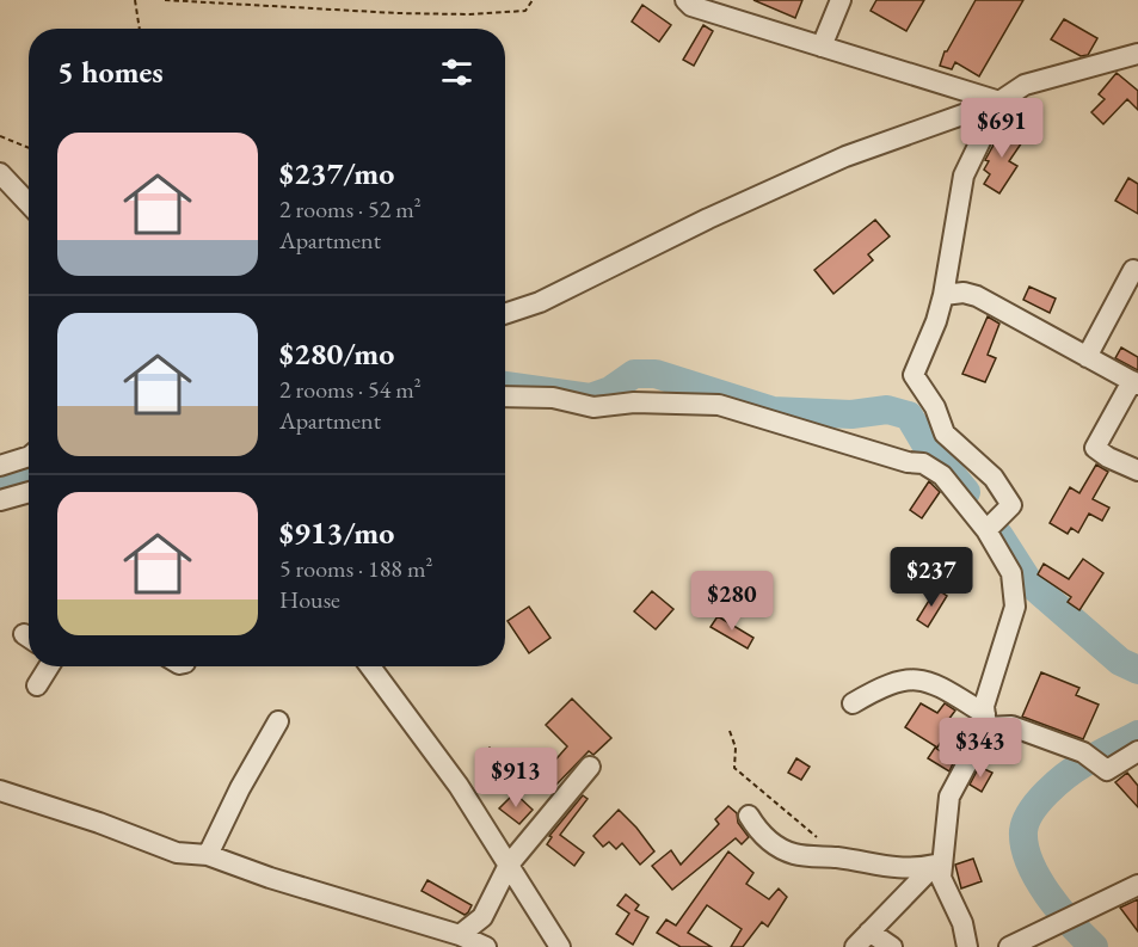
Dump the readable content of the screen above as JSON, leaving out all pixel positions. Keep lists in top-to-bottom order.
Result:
{
  "page": {
    "heading": "5 homes",
    "price": [
      "$691",
      "$237",
      "$280",
      "$343",
      "$913"
    ],
    "list": [
      {
        "name": "$237/mo",
        "note": "2 rooms · 52 m² · Apartment"
      },
      {
        "name": "$280/mo",
        "note": "2 rooms · 54 m² · Apartment"
      },
      {
        "name": "$913/mo",
        "note": "5 rooms · 188 m² · House"
      }
    ]
  }
}
